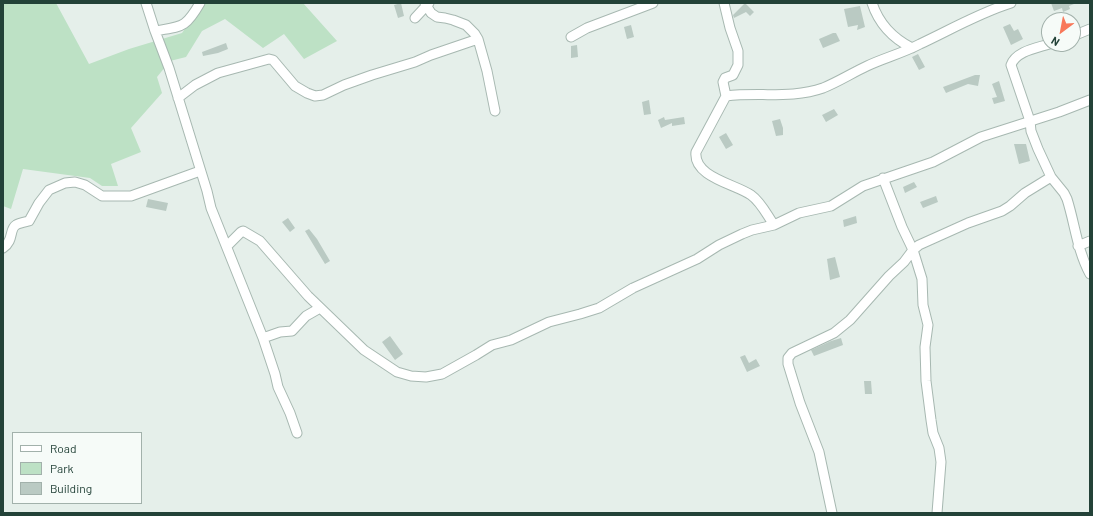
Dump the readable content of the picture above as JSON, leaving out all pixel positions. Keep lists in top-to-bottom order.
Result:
{
  "legend": ["Road", "Park", "Building"],
  "north": "bottom left"
}
